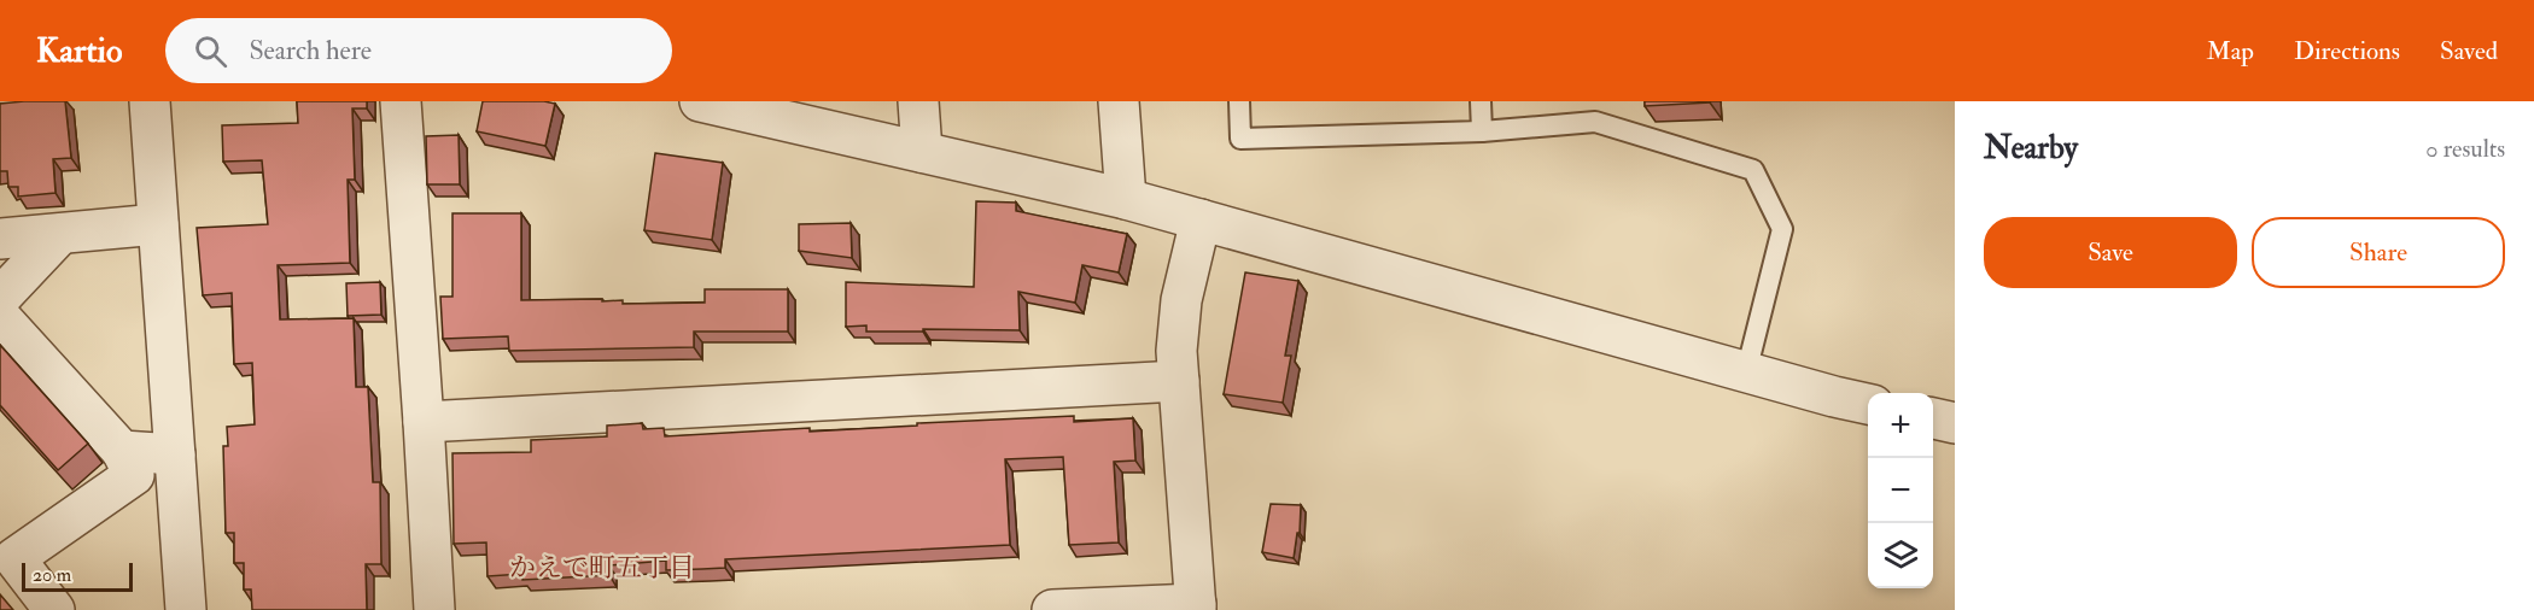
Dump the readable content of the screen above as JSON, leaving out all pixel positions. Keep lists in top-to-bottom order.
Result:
{
  "districts": ["かえで町五丁目"],
  "scale_bar": "20 m",
  "page": {
    "header": "Kartio",
    "search": "Search here",
    "nav": ["Map", "Directions", "Saved"],
    "heading": ["Nearby", "0 results"],
    "buttons": ["Save", "Share"],
    "map_buttons": ["+", "−"],
    "scale": "20 m"
  }
}
